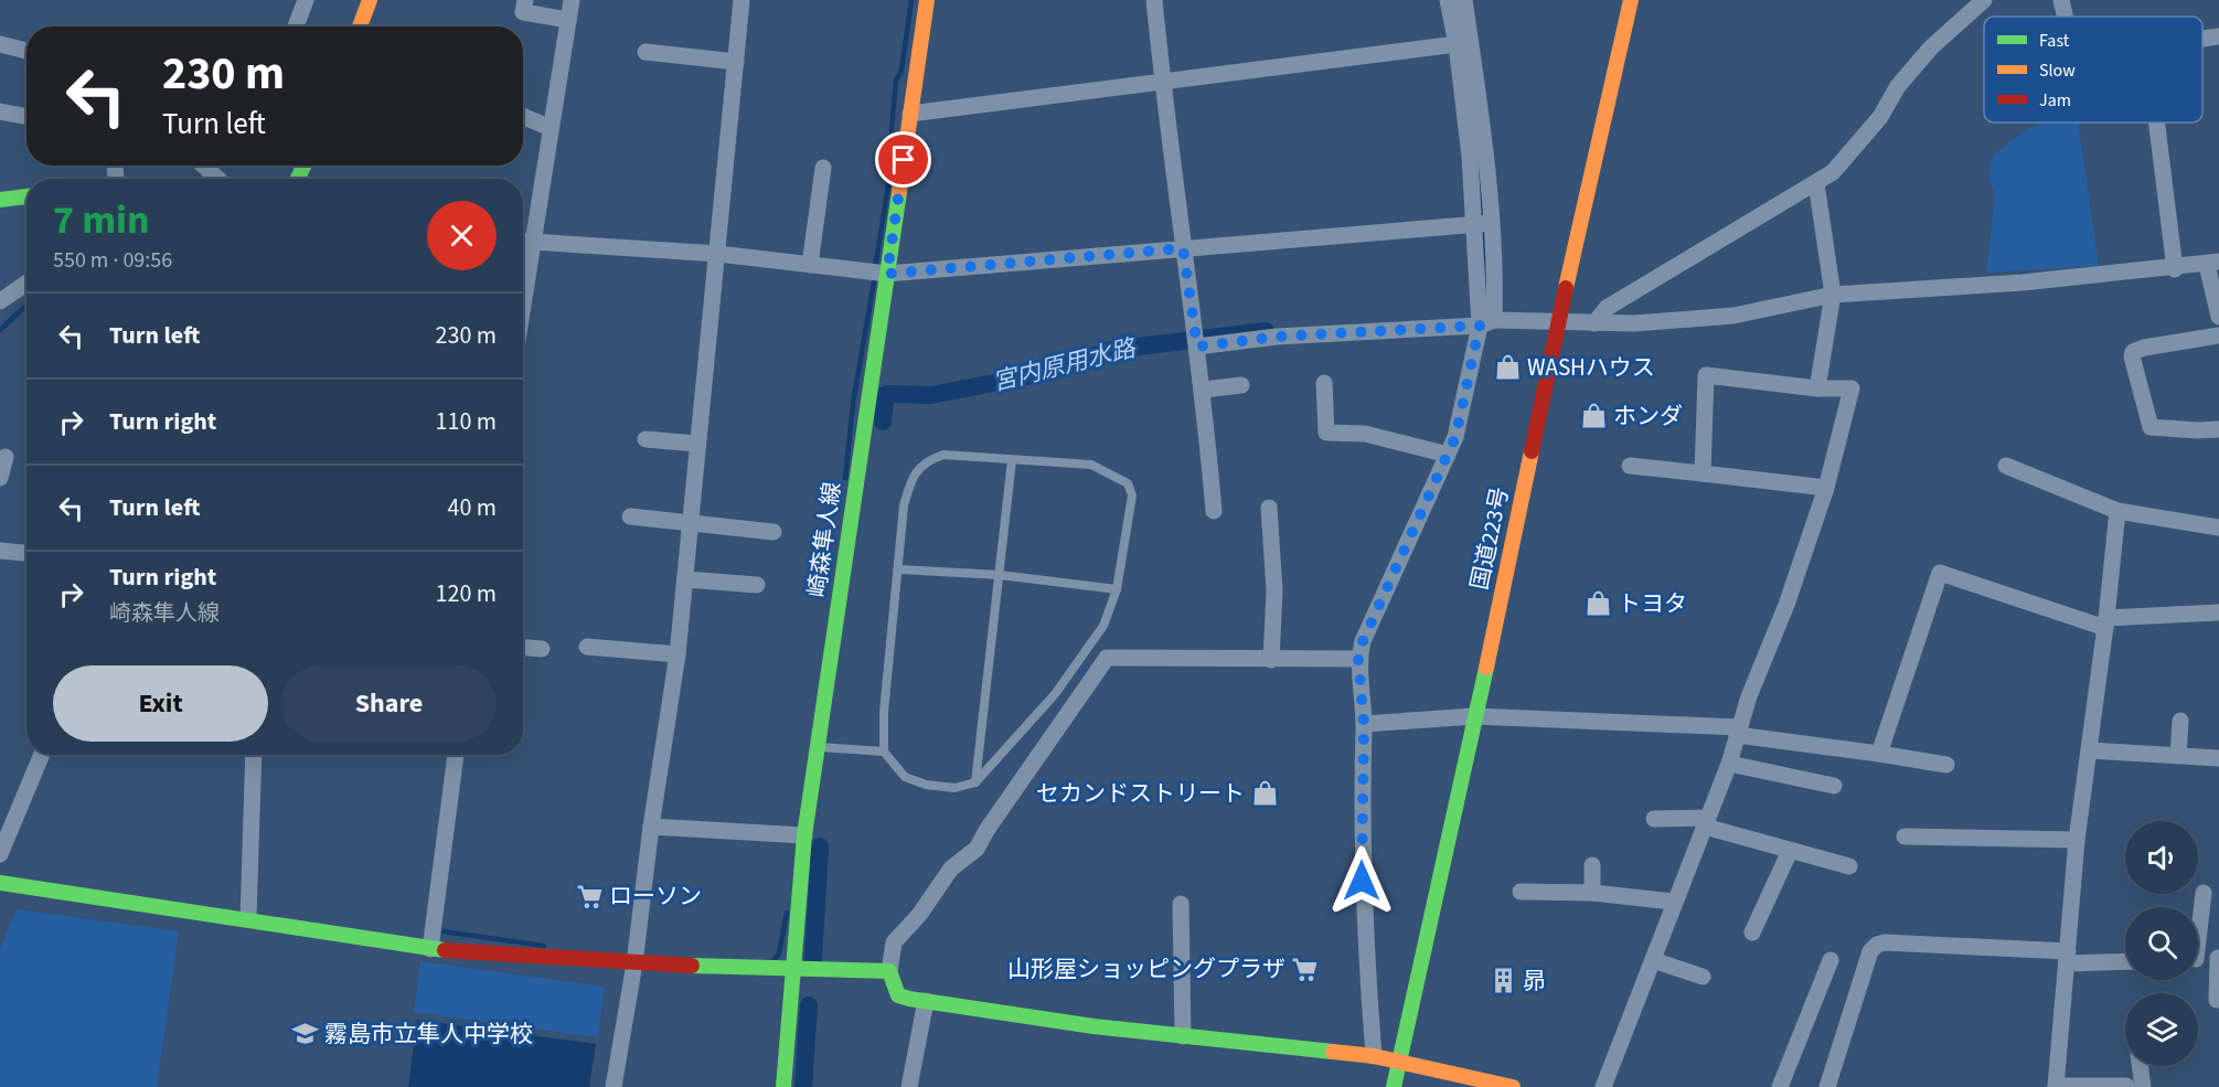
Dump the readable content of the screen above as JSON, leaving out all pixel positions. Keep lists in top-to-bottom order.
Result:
{
  "streets": {
    "main road": ["国道223号", "崎森隼人線"]
  },
  "water": ["宮内原用水路"],
  "places": {
    "shop": [
      "WASHハウス",
      "ホンダ",
      "トヨタ",
      "セカンドストリート"
    ],
    "supermarket": ["ローソン", "山形屋ショッピングプラザ"],
    "building": ["昴"],
    "school or university": ["霧島市立隼人中学校"]
  },
  "legend": ["Fast", "Slow", "Jam"],
  "page": {
    "turn": ["230 m", "Turn left"],
    "heading": ["7 min", "550 m · 09:56"],
    "list": [
      {
        "name": "Turn left",
        "value": "230 m"
      },
      {
        "name": "Turn right",
        "value": "110 m"
      },
      {
        "name": "Turn left",
        "value": "40 m"
      },
      {
        "name": "Turn right",
        "note": "崎森隼人線",
        "value": "120 m"
      }
    ],
    "buttons": ["Exit", "Share"]
  }
}
